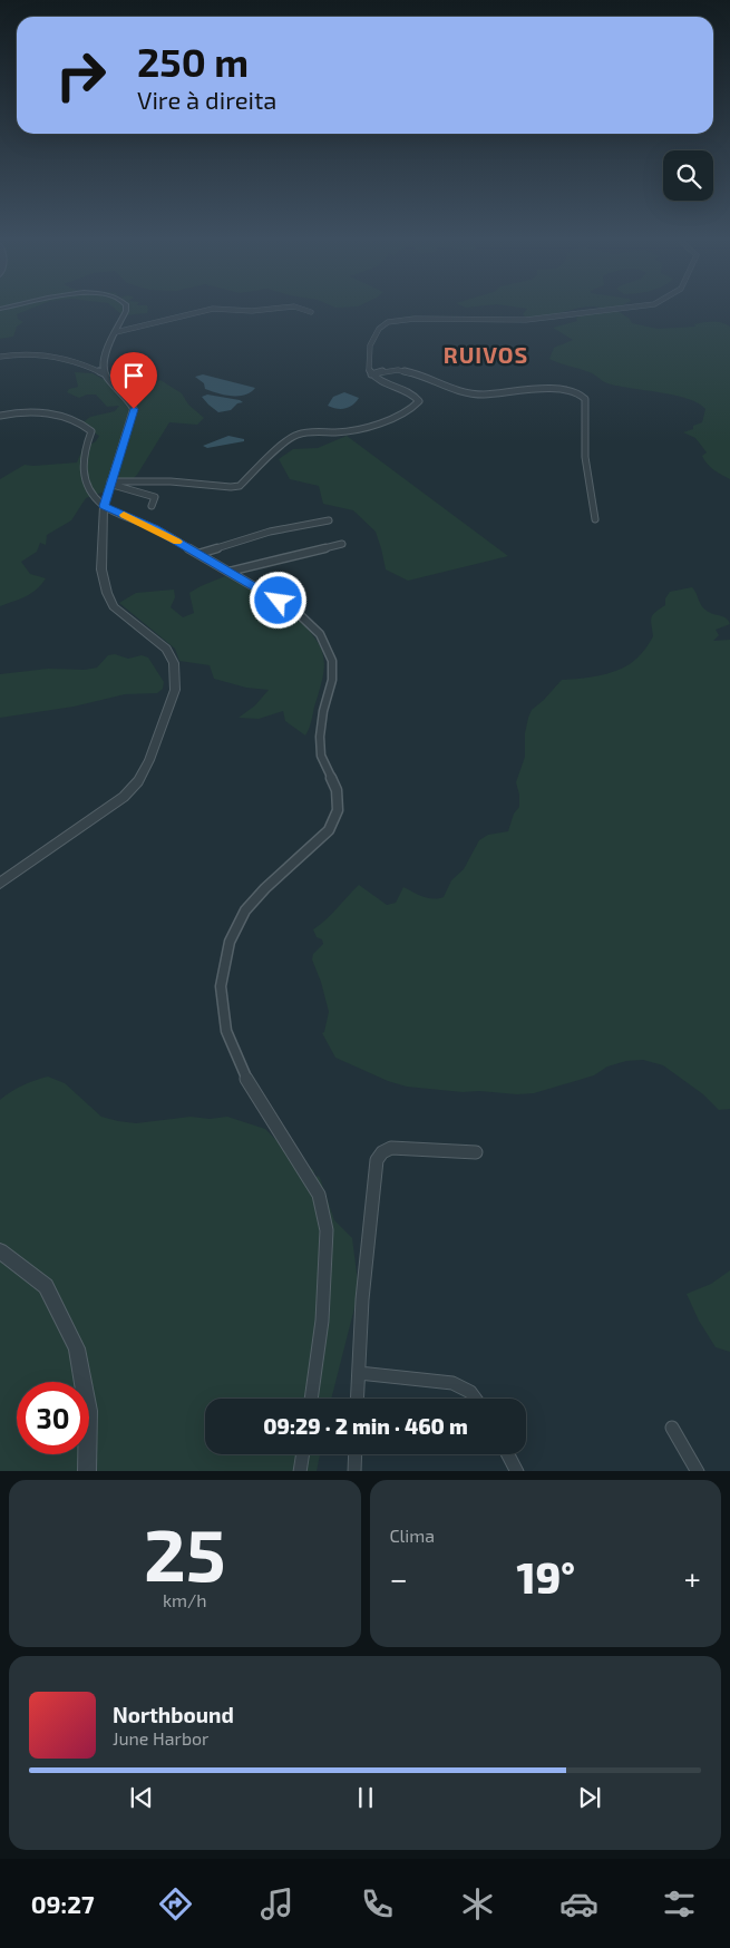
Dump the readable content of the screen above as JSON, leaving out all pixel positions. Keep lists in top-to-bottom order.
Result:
{
  "districts": ["RUIVOS"],
  "page": {
    "turn": ["250 m", "Vire à direita"],
    "limit": "30",
    "trip": "09:29 · 2 min · 460 m",
    "tile": [
      ["25", "km/h"],
      "Clima"
    ],
    "heat": ["−", "19°", "+"],
    "song": ["Northbound", "June Harbor"],
    "tabs": "09:27"
  }
}
